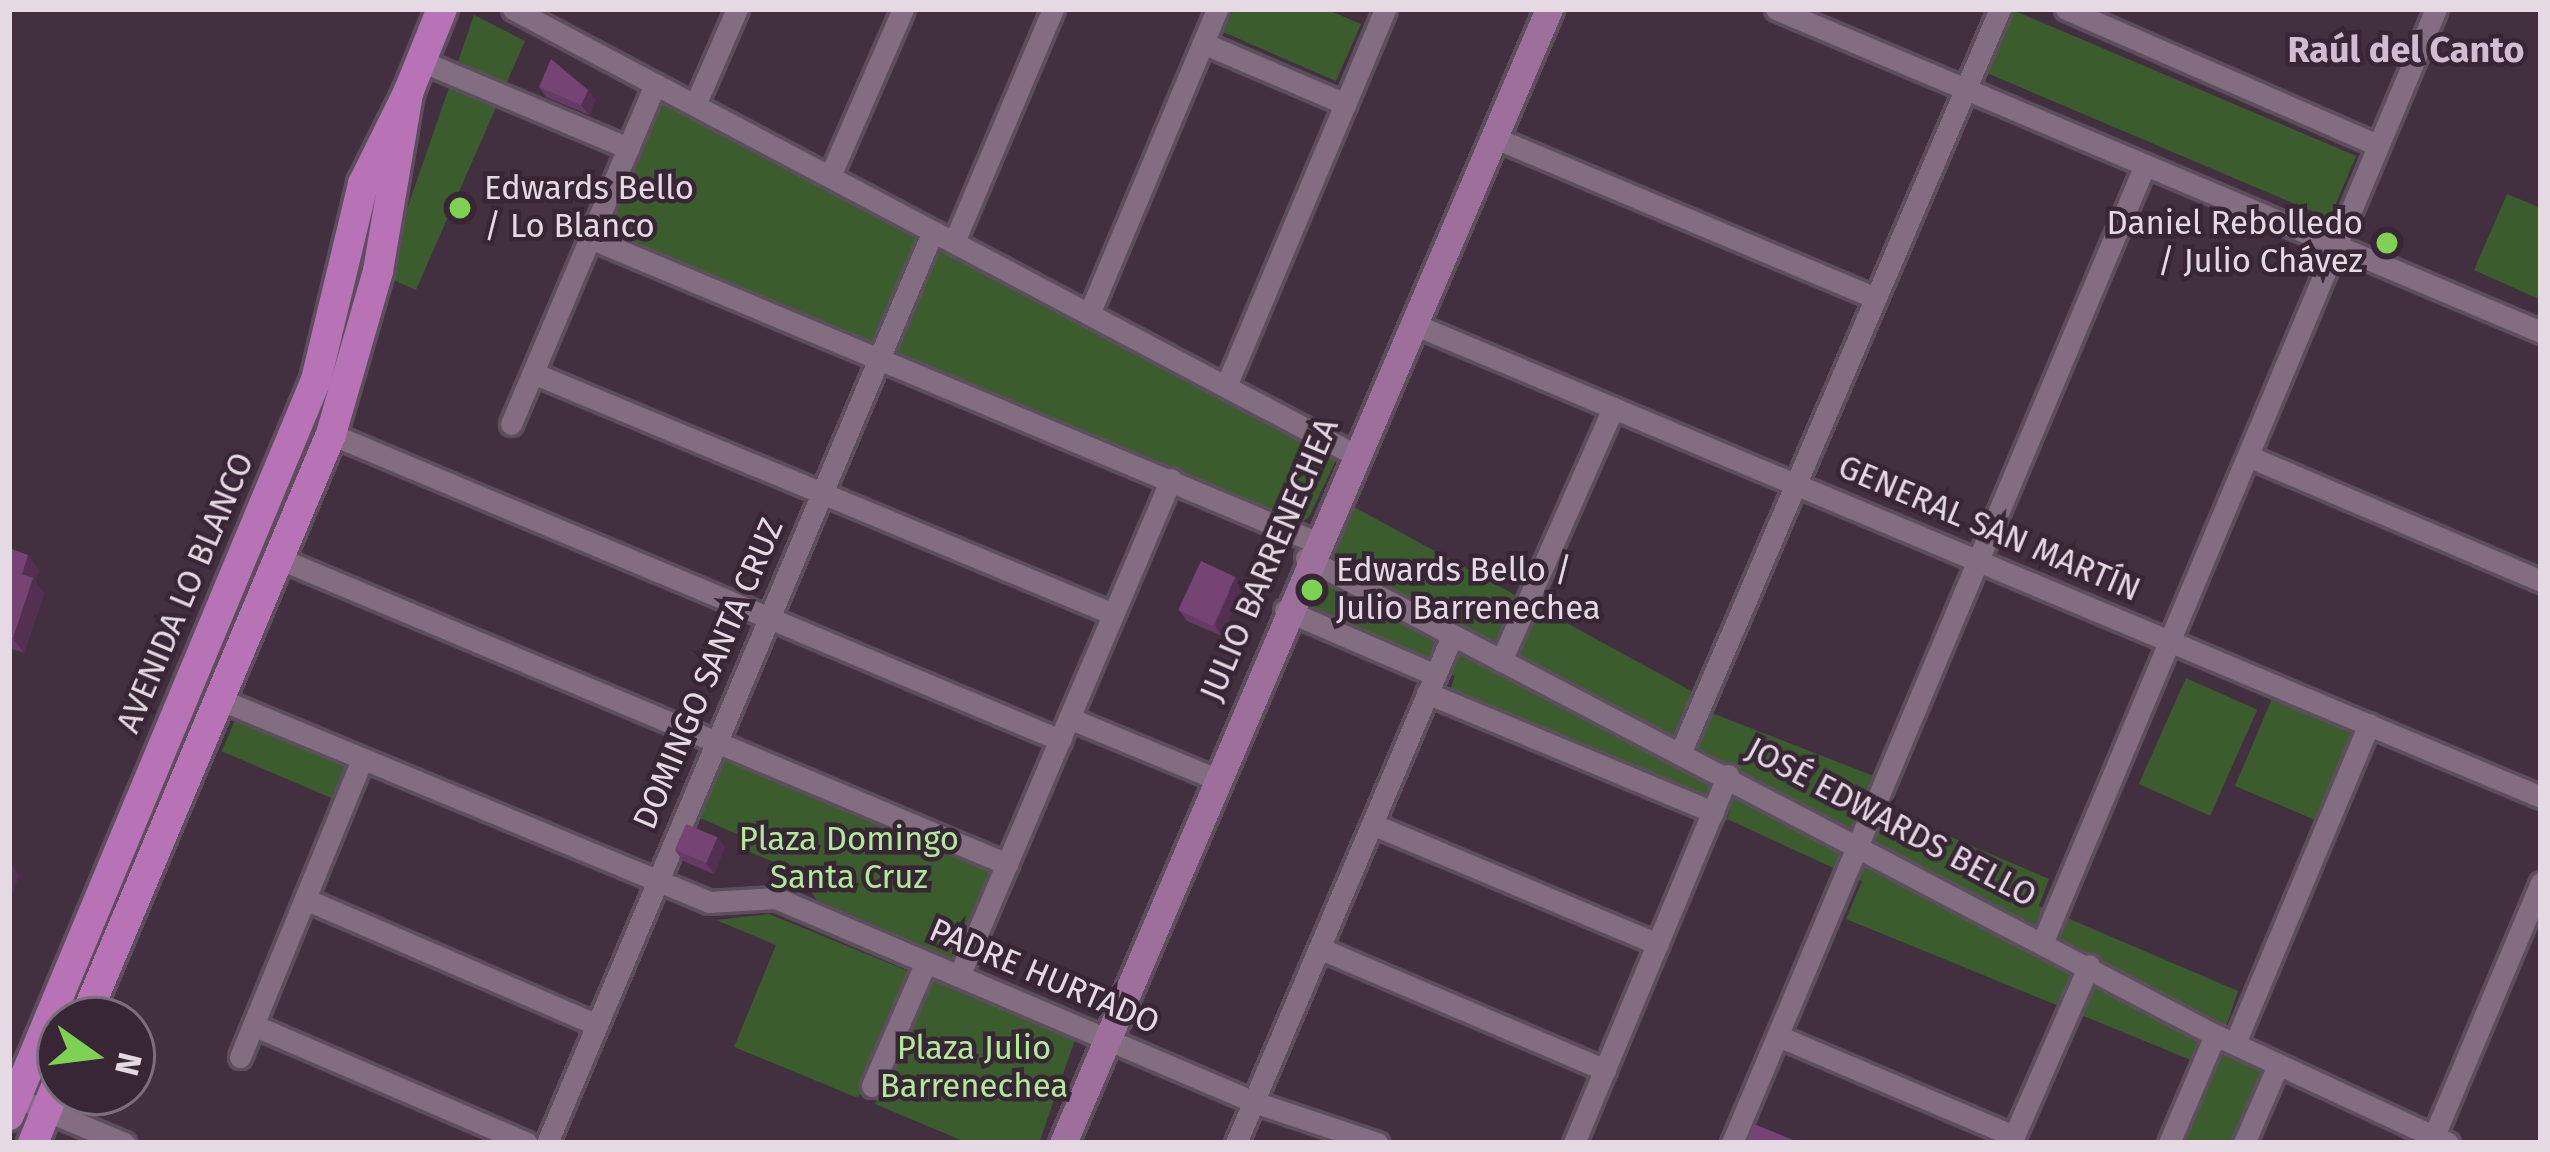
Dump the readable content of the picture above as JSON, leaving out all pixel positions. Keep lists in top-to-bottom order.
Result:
{
  "streets": {
    "main road": ["AVENIDA LO BLANCO"],
    "street": [
      "GENERAL SAN MARTÍN",
      "JULIO BARRENECHEA",
      "DOMINGO SANTA CRUZ",
      "JOSÉ EDWARDS BELLO",
      "PADRE HURTADO"
    ]
  },
  "crossings": [
    ["GENERAL SAN MARTÍN", "JULIO BARRENECHEA"],
    ["JULIO BARRENECHEA", "JOSÉ EDWARDS BELLO"],
    ["JULIO BARRENECHEA", "PADRE HURTADO"],
    ["AVENIDA LO BLANCO", "PADRE HURTADO"],
    ["DOMINGO SANTA CRUZ", "JOSÉ EDWARDS BELLO"],
    ["DOMINGO SANTA CRUZ", "PADRE HURTADO"]
  ],
  "districts": ["Raúl del Canto"],
  "parks": ["Plaza Domingo Santa Cruz", "Plaza Julio Barrenechea"],
  "places": ["Edwards Bello / Lo Blanco", "Daniel Rebolledo / Julio Chávez", "Edwards Bello / Julio Barrenechea"],
  "north": "right"
}
